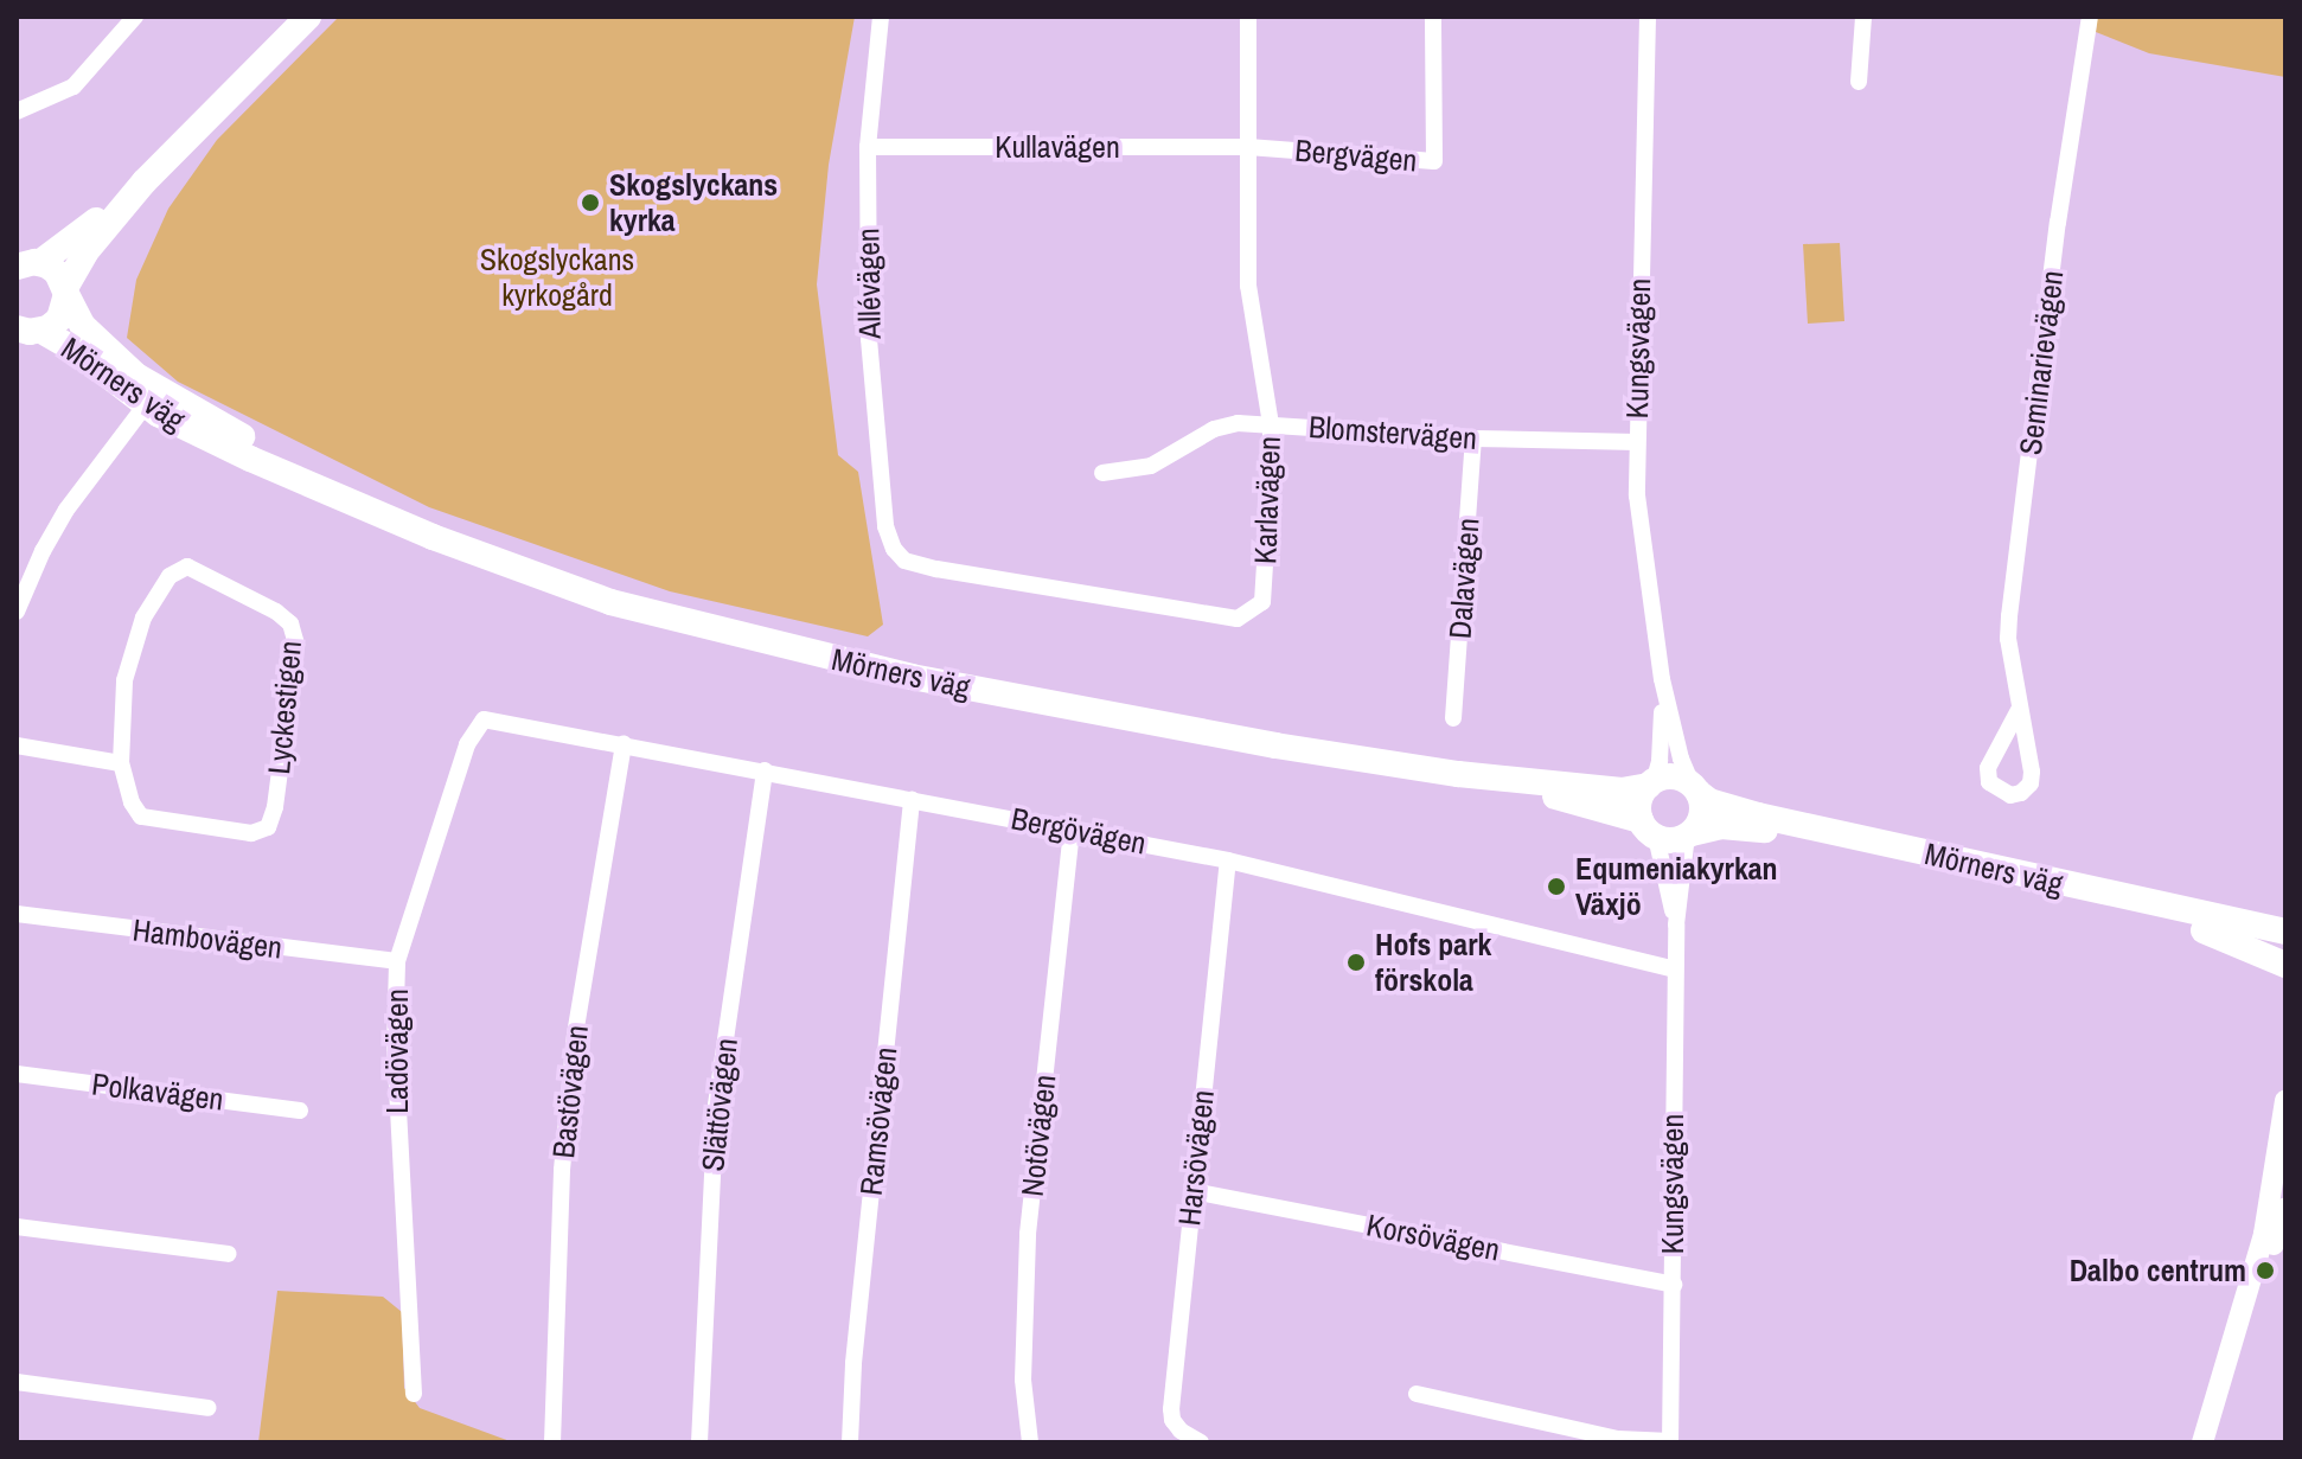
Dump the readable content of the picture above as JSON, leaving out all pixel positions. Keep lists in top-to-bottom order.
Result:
{
  "streets": {
    "main road": ["Mörners väg"],
    "street": [
      "Kullavägen",
      "Bergvägen",
      "Allévägen",
      "Kungsvägen",
      "Seminarievägen",
      "Blomstervägen",
      "Karlavägen",
      "Dalavägen",
      "Lyckestigen",
      "Bergövägen",
      "Hambovägen",
      "Ladövägen",
      "Polkavägen",
      "Bastövägen",
      "Slättövägen",
      "Ramsövägen",
      "Notövägen",
      "Harsövägen",
      "Korsövägen"
    ]
  },
  "crossings": [
    ["Kullavägen", "Bergvägen"],
    ["Kullavägen", "Allévägen"],
    ["Kullavägen", "Karlavägen"],
    ["Bergvägen", "Karlavägen"],
    ["Allévägen", "Karlavägen"],
    ["Kungsvägen", "Mörners väg"],
    ["Kungsvägen", "Blomstervägen"],
    ["Kungsvägen", "Bergövägen"],
    ["Kungsvägen", "Korsövägen"],
    ["Blomstervägen", "Karlavägen"],
    ["Blomstervägen", "Dalavägen"],
    ["Bergövägen", "Ladövägen"],
    ["Bergövägen", "Bastövägen"],
    ["Bergövägen", "Slättövägen"],
    ["Bergövägen", "Ramsövägen"],
    ["Bergövägen", "Notövägen"],
    ["Bergövägen", "Harsövägen"],
    ["Hambovägen", "Ladövägen"],
    ["Harsövägen", "Korsövägen"]
  ],
  "parks": ["Skogslyckans kyrkogård"],
  "places": [
    "Skogslyckans kyrka",
    "Equmeniakyrkan Växjö",
    "Hofs park förskola",
    "Dalbo centrum"
  ]
}
